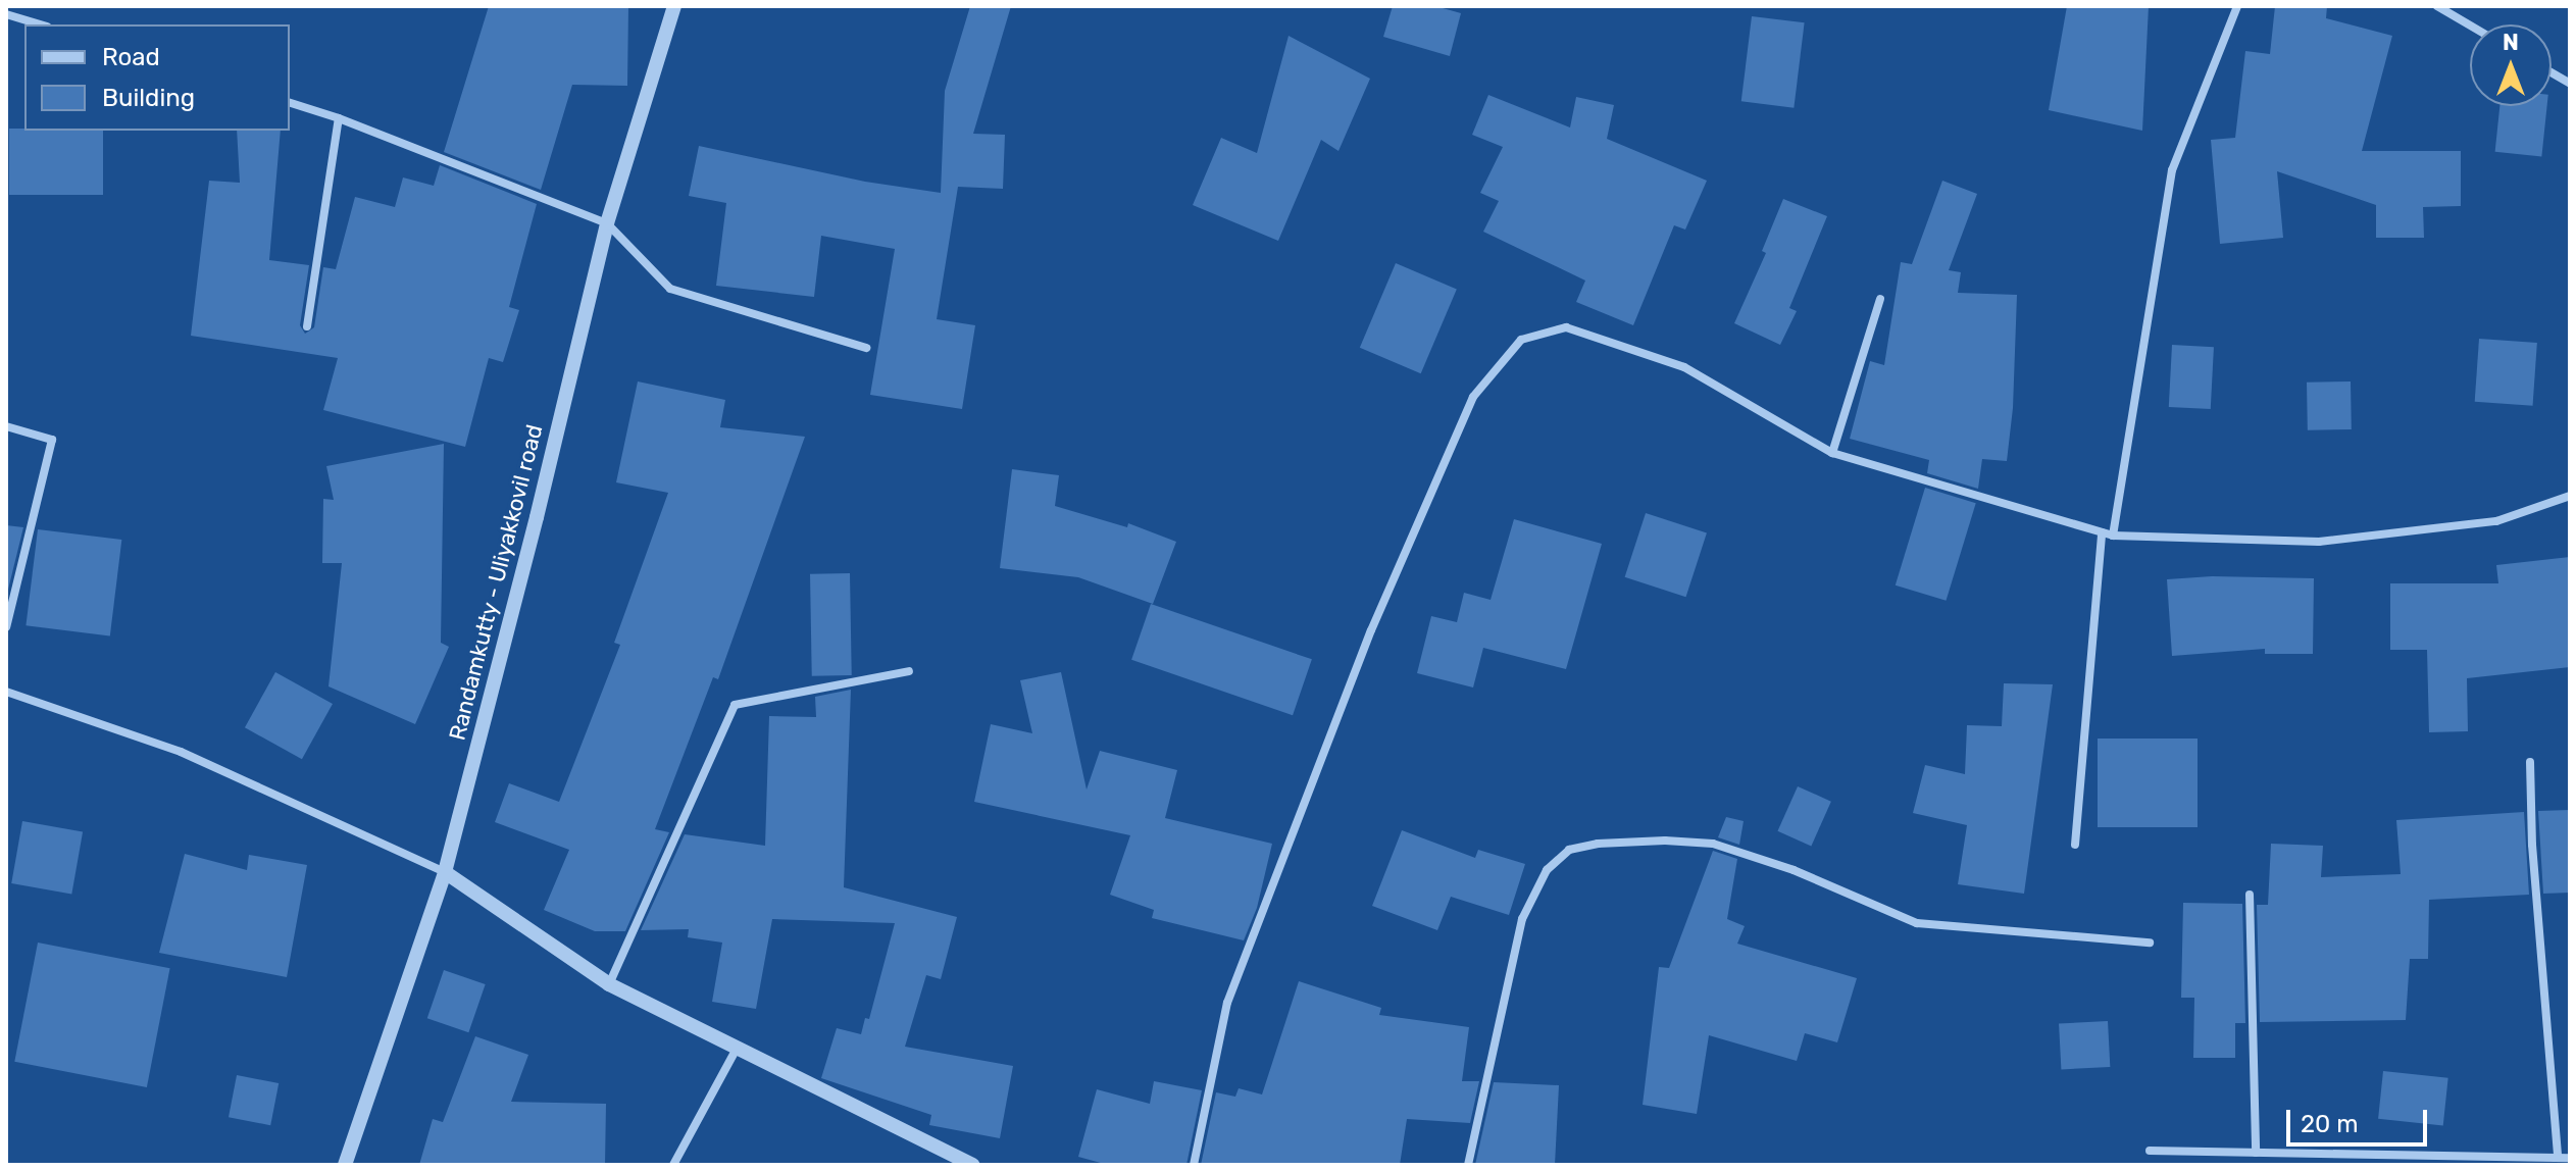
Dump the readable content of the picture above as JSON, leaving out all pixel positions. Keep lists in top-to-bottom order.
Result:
{
  "streets": {
    "street": ["Randamkutty - Uliyakkovil road"]
  },
  "legend": ["Road", "Building"],
  "scale_bar": "20 m",
  "north": "top"
}
